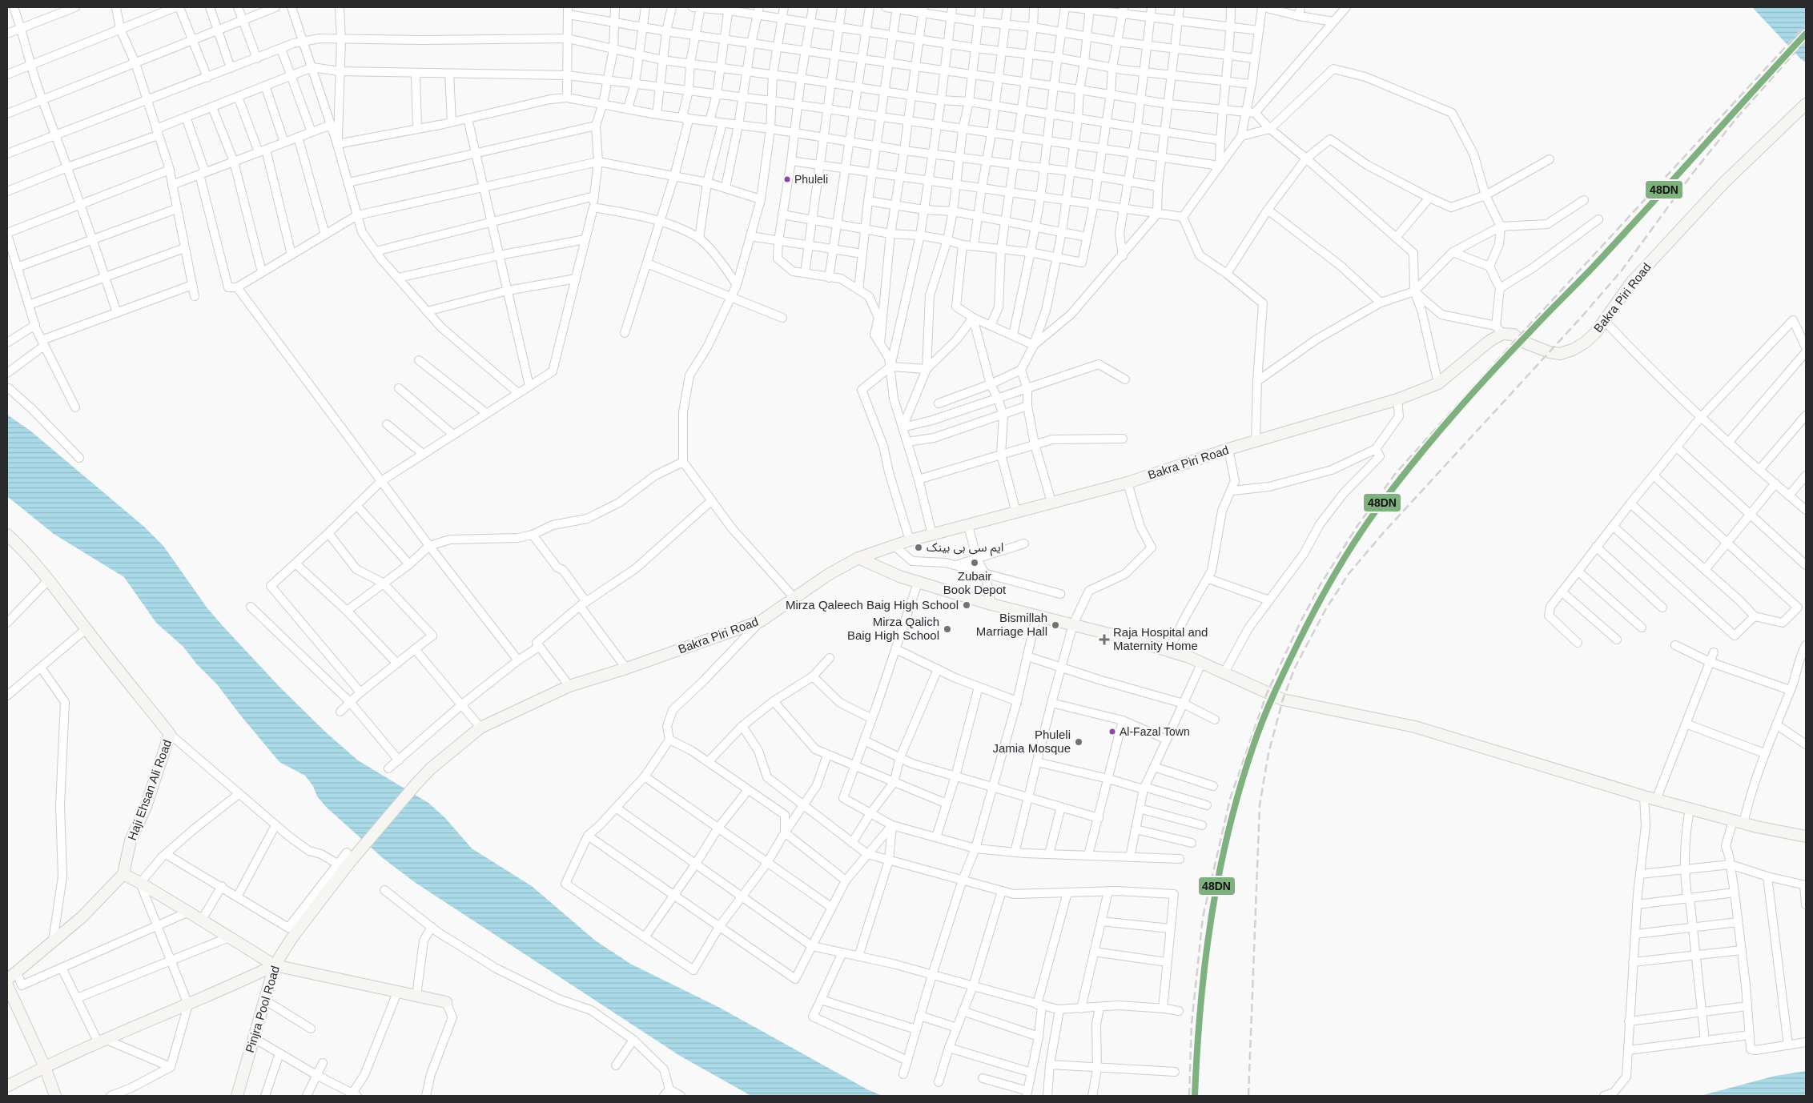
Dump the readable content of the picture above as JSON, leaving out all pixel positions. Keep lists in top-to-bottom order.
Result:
{
  "streets": {
    "street": ["Bakra Piri Road", "Haji Ehsan Ali Road", "Pinjra Pool Road"]
  },
  "crossings": [
    ["Bakra Piri Road", "Pinjra Pool Road"]
  ],
  "places": {
    "other": [
      "Phuleli",
      "ایم سی بی بینک",
      "Zubair Book Depot",
      "Mirza Qaleech Baig High School",
      "Bismillah Marriage Hall",
      "Mirza Qalich Baig High School",
      "Al-Fazal Town",
      "Phuleli Jamia Mosque"
    ],
    "health": ["Raja Hospital and Maternity Home"]
  },
  "lines": ["transit line 48DN"]
}
